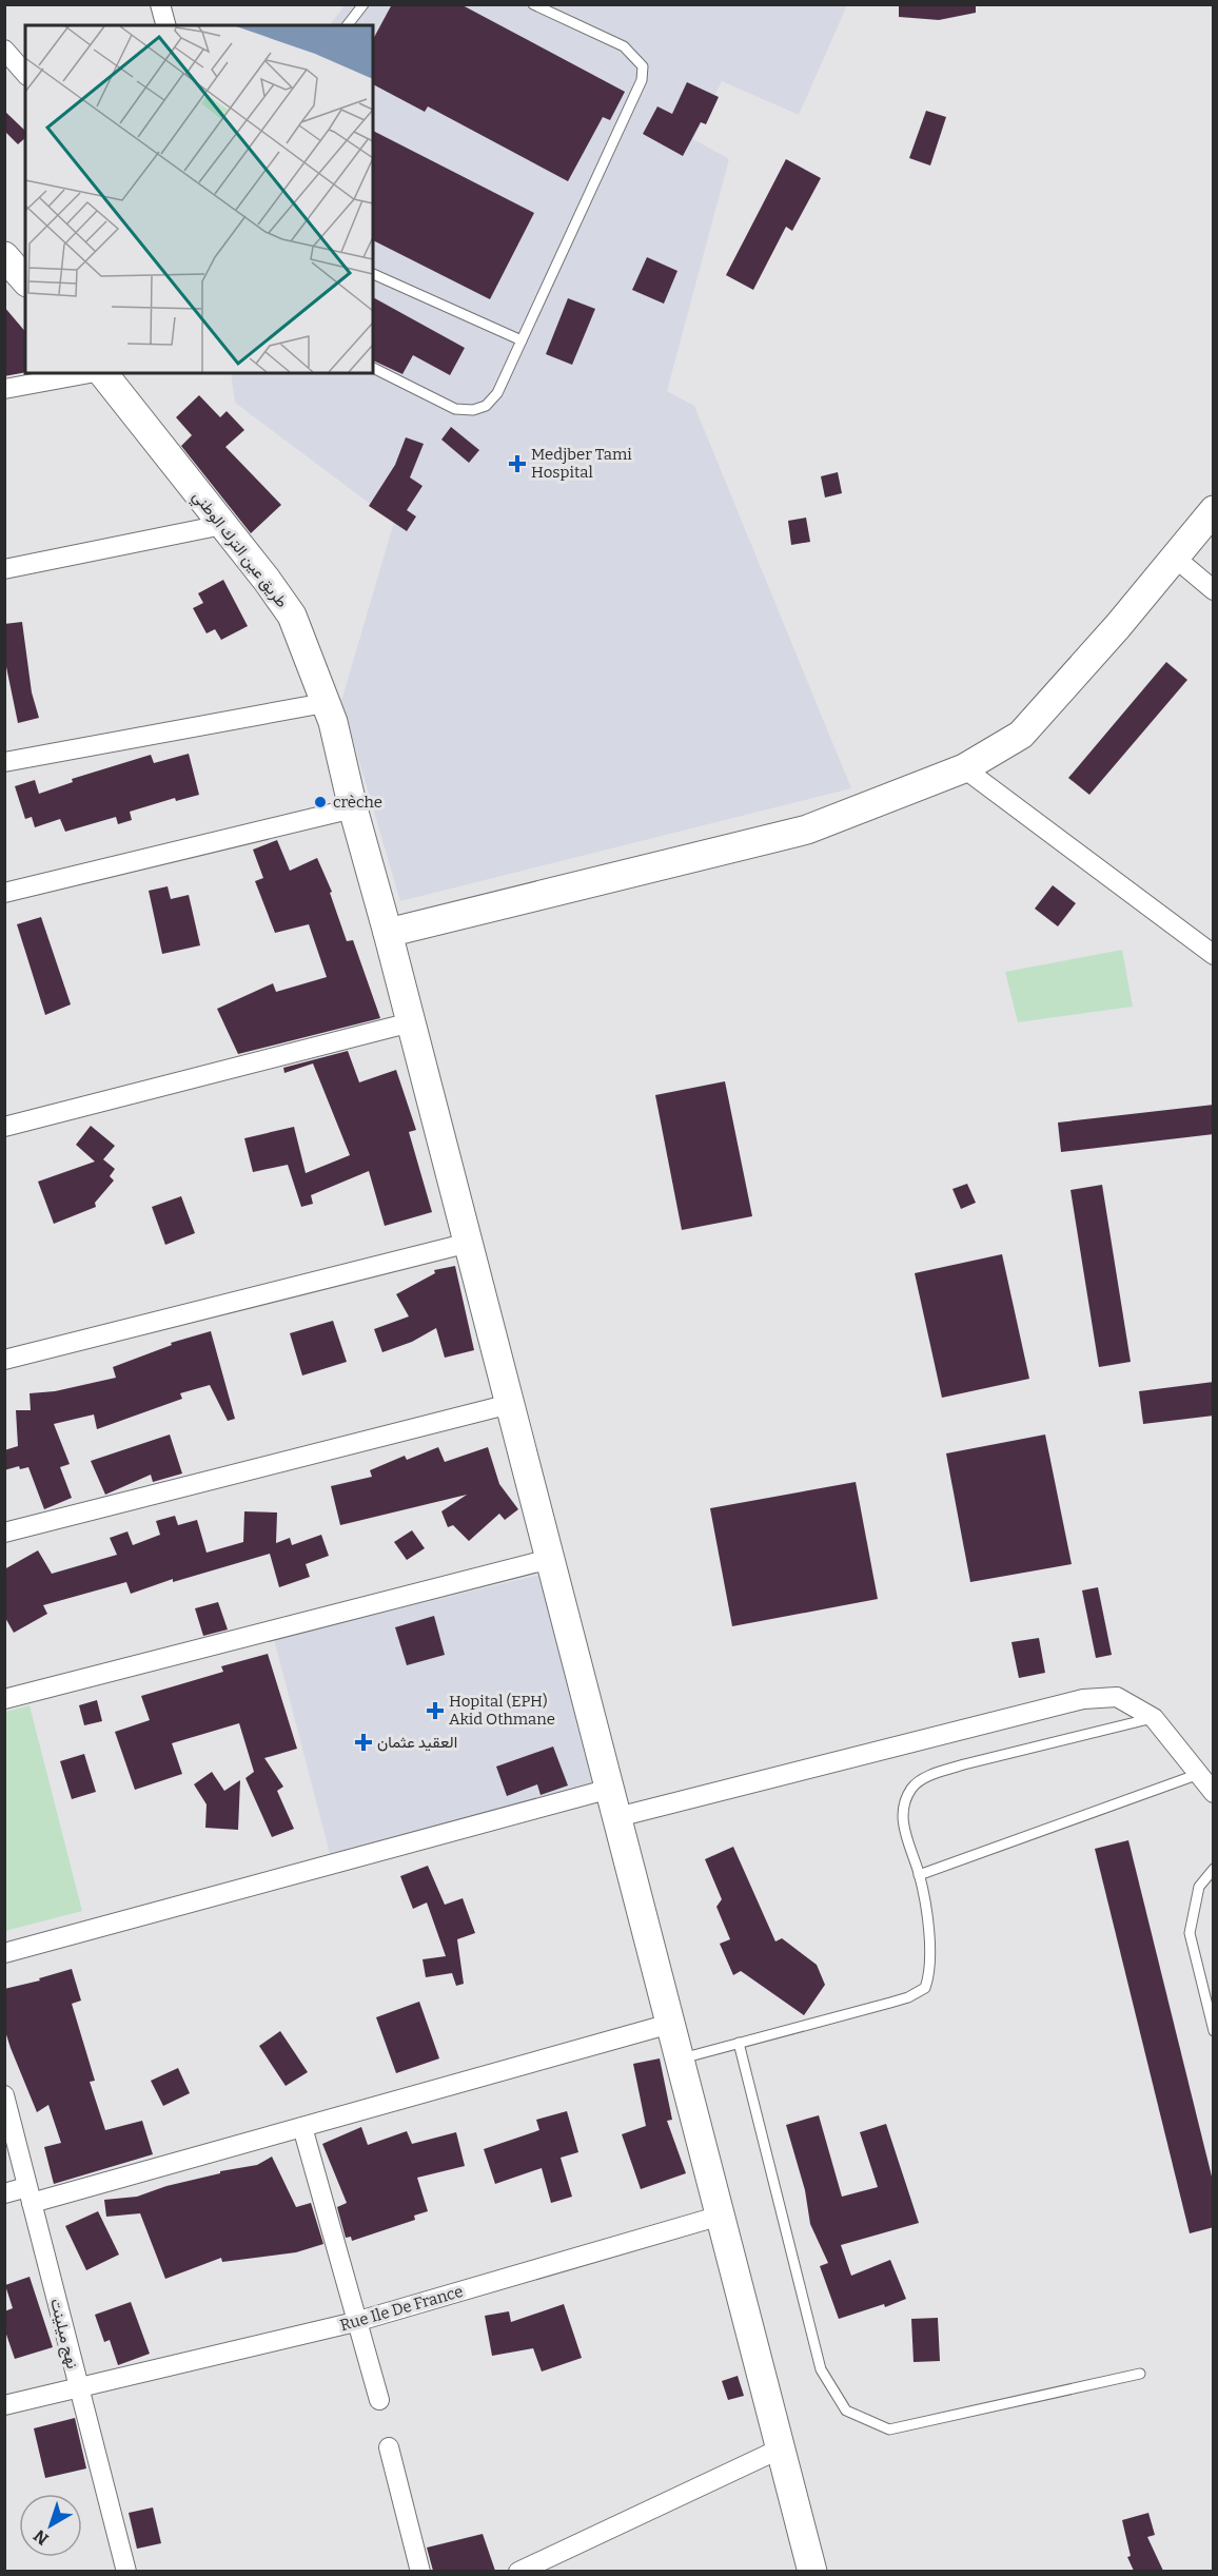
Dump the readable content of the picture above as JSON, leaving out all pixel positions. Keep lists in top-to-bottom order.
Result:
{
  "streets": {
    "main road": ["طريق عين الترك الوطني"],
    "street": ["Rue Ile De France", "نهج ميلينت"]
  },
  "crossings": [
    ["طريق عين الترك الوطني", "Rue Ile De France"],
    ["Rue Ile De France", "نهج ميلينت"]
  ],
  "places": {
    "health": ["Medjber Tami Hospital", "Hopital (EPH) Akid Othmane", "العقيد عثمان"],
    "other": ["crèche"]
  },
  "north": "bottom left"
}
